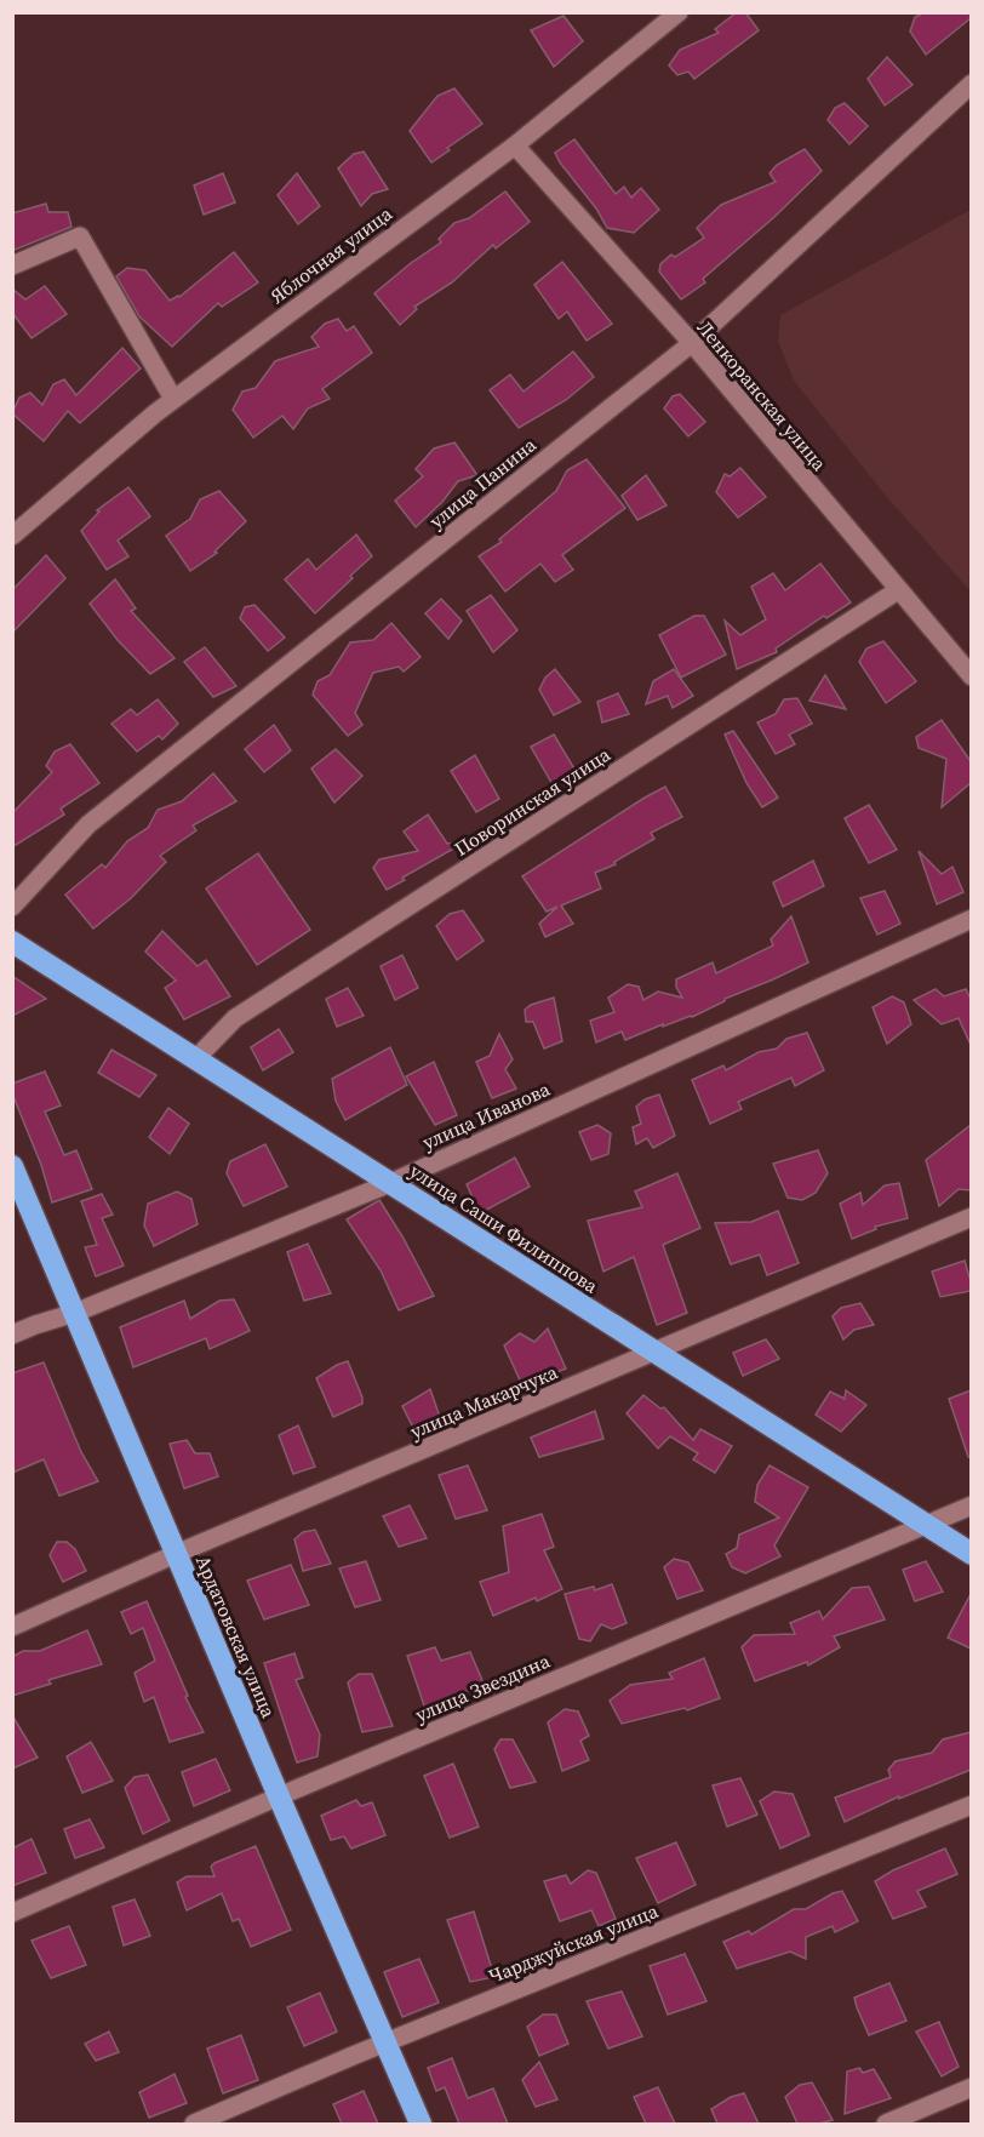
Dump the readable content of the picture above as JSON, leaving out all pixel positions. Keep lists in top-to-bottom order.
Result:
{
  "streets": {
    "highway": ["улица Саши Филиппова", "Ардатовская улица"],
    "street": [
      "Яблочная улица",
      "Ленкоранская улица",
      "улица Панина",
      "Поворинская улица",
      "улица Иванова",
      "улица Макарчука",
      "улица Звездина",
      "Чарджуйская улица"
    ]
  },
  "crossings": [
    ["Яблочная улица", "Ленкоранская улица"],
    ["Ленкоранская улица", "улица Панина"],
    ["Ленкоранская улица", "Поворинская улица"],
    ["Поворинская улица", "улица Саши Филиппова"],
    ["улица Иванова", "улица Саши Филиппова"],
    ["улица Иванова", "Ардатовская улица"],
    ["улица Саши Филиппова", "улица Макарчука"],
    ["улица Саши Филиппова", "улица Звездина"],
    ["улица Макарчука", "Ардатовская улица"],
    ["Ардатовская улица", "улица Звездина"],
    ["Ардатовская улица", "Чарджуйская улица"]
  ]
}
